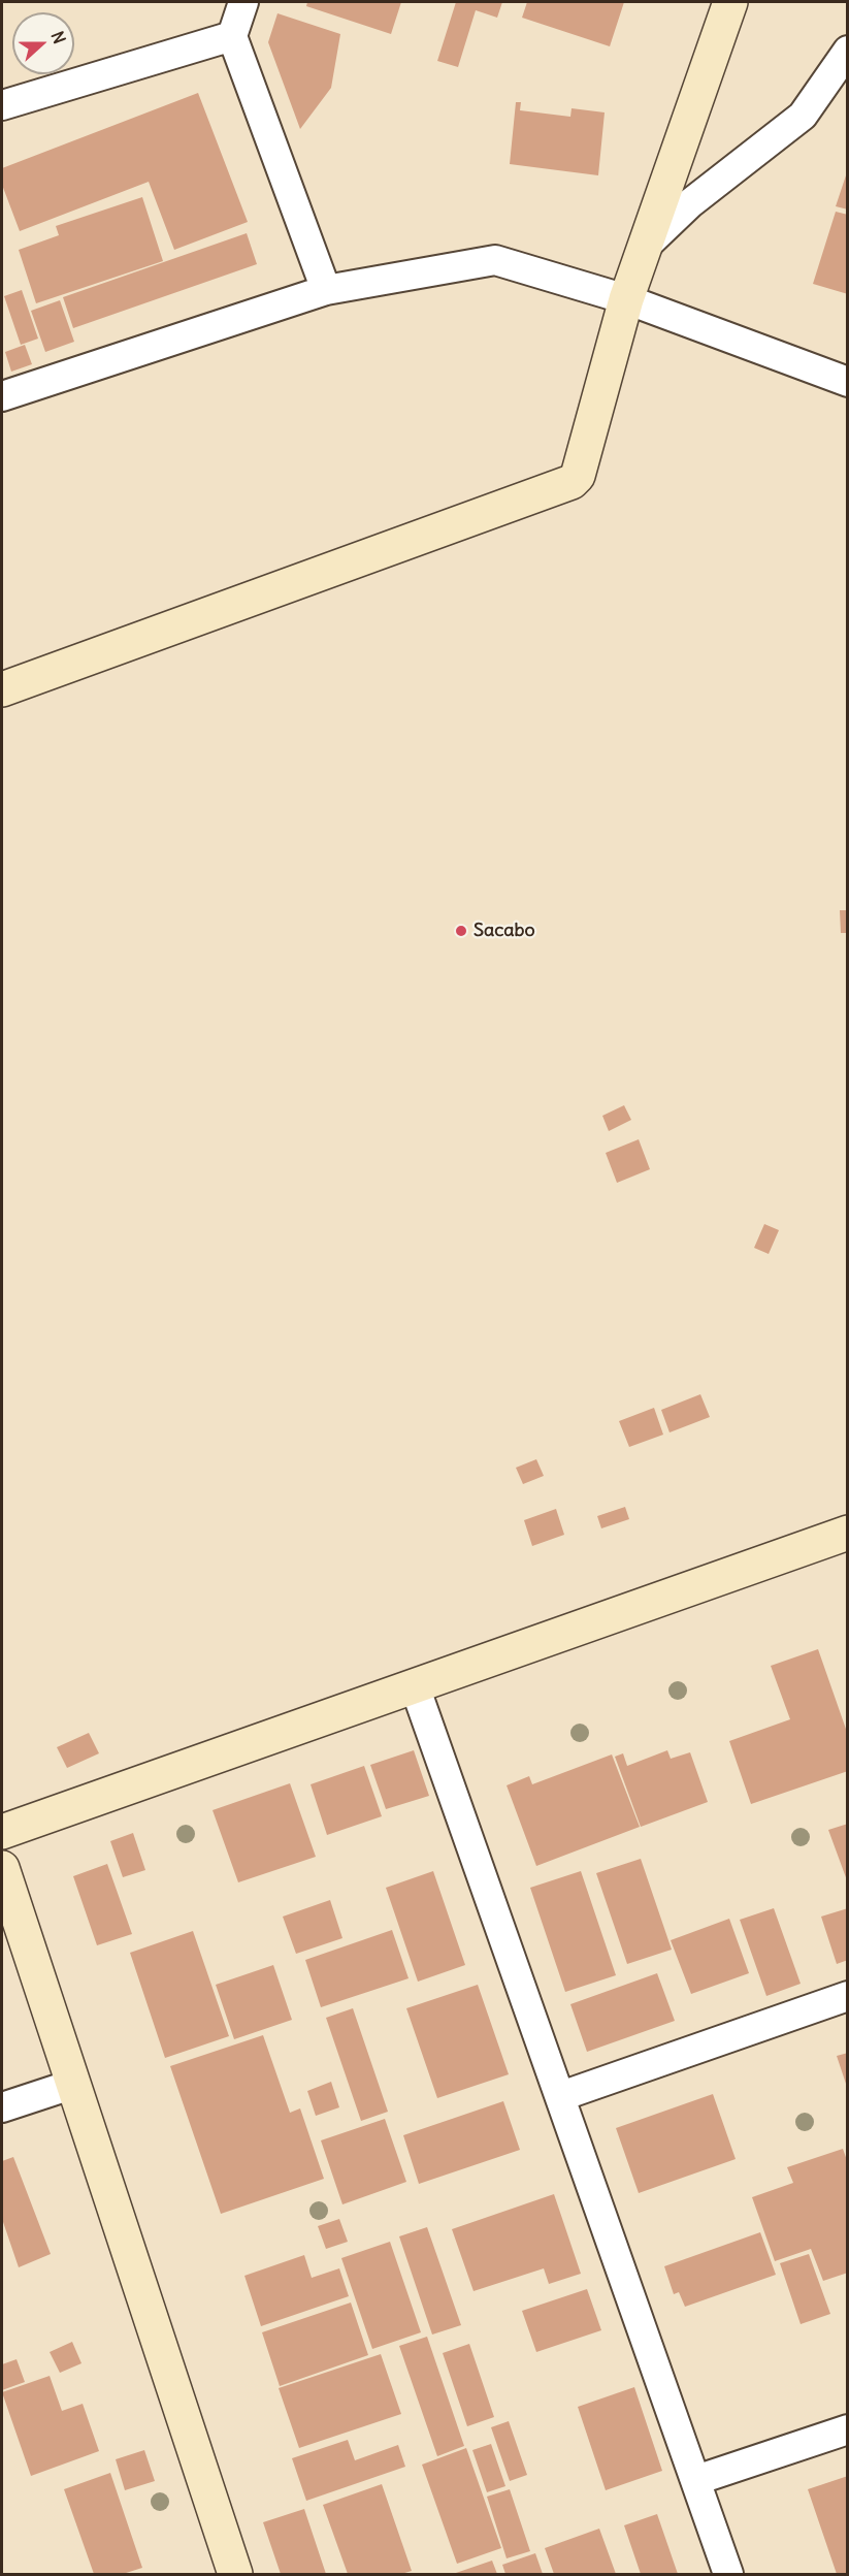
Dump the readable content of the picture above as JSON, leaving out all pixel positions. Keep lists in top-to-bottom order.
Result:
{
  "places": ["Sacabo"],
  "north": "right"
}
